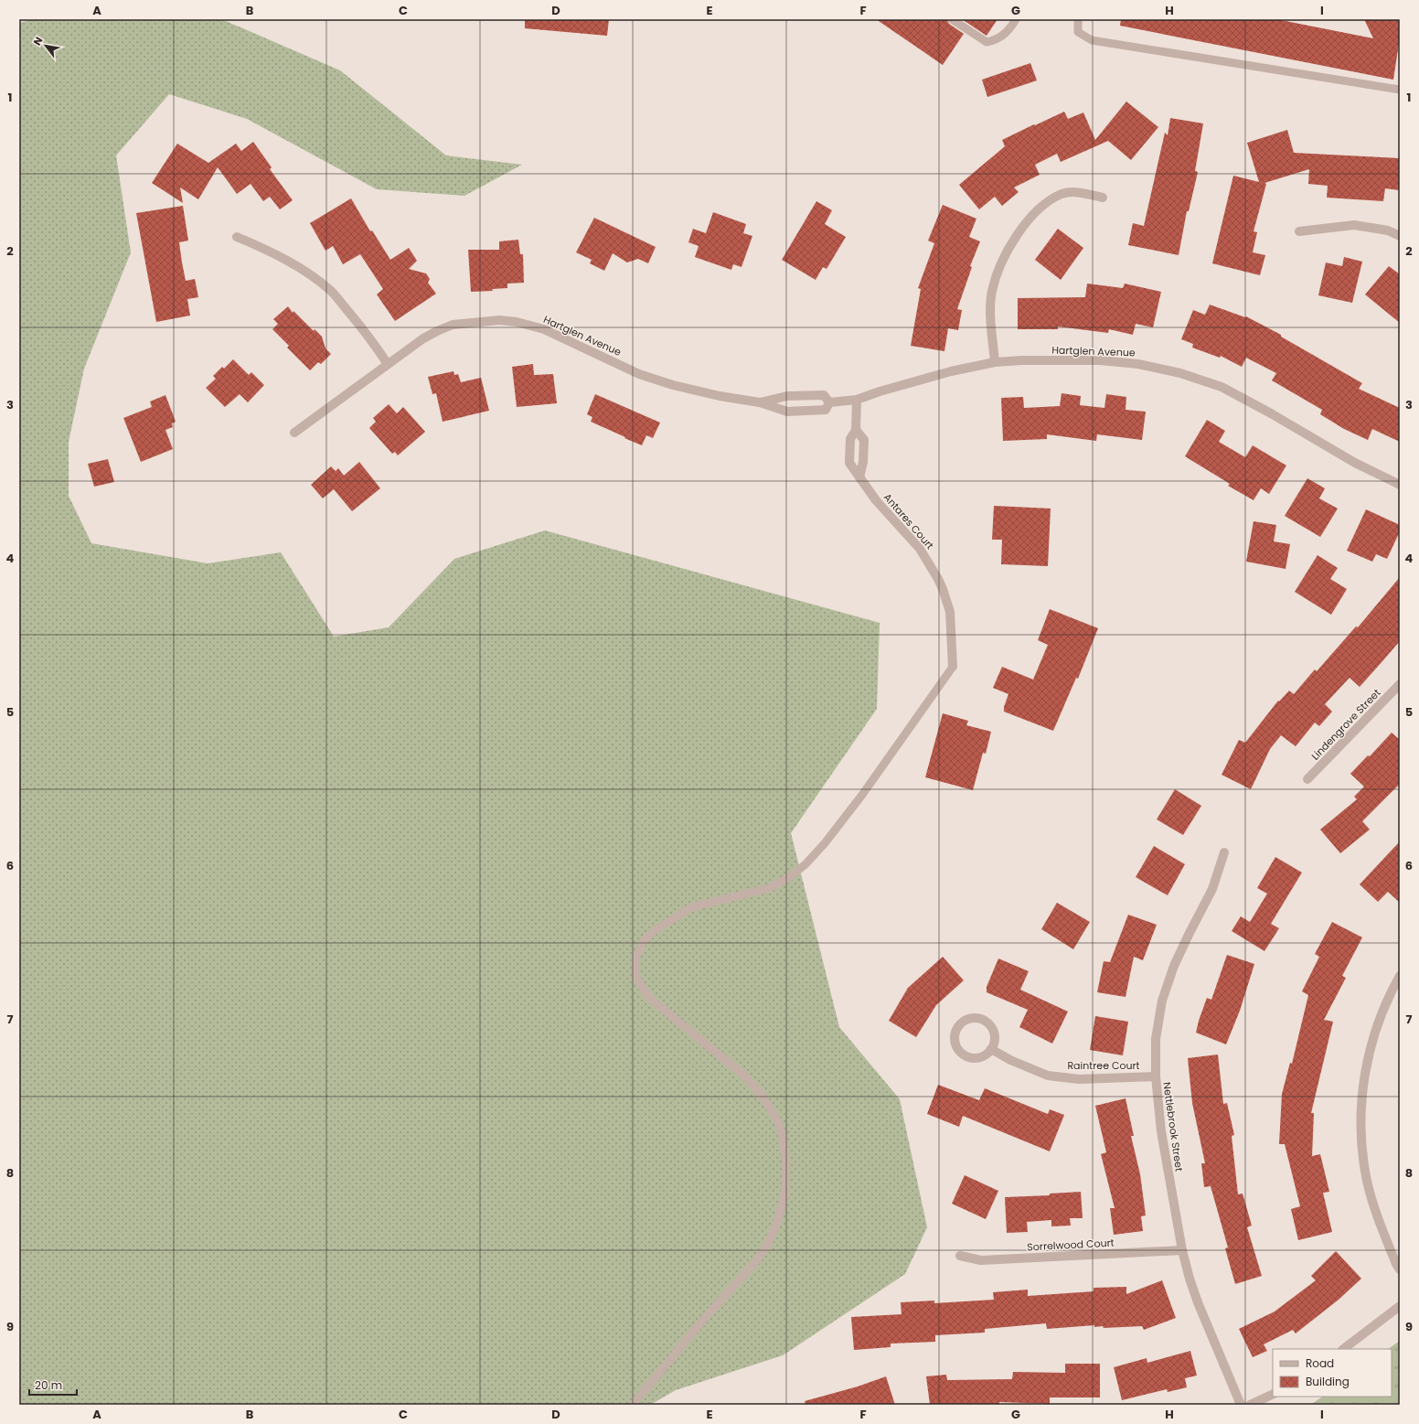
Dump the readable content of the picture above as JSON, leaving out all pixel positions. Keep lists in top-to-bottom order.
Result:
{
  "streets": {
    "street": [
      "Hartglen Avenue",
      "Antares Court",
      "Lindengrove Street",
      "Raintree Court",
      "Nettlebrook Street",
      "Sorrelwood Court"
    ]
  },
  "crossings": [
    ["Hartglen Avenue", "Antares Court"],
    ["Raintree Court", "Nettlebrook Street"],
    ["Nettlebrook Street", "Sorrelwood Court"]
  ],
  "legend": ["Road", "Building"],
  "scale_bar": "20 m",
  "north": "top left",
  "grid": {
    "columns": [
      "A",
      "B",
      "C",
      "D",
      "E",
      "F",
      "G",
      "H",
      "I"
    ],
    "rows": [
      "1",
      "2",
      "3",
      "4",
      "5",
      "6",
      "7",
      "8",
      "9"
    ]
  }
}
